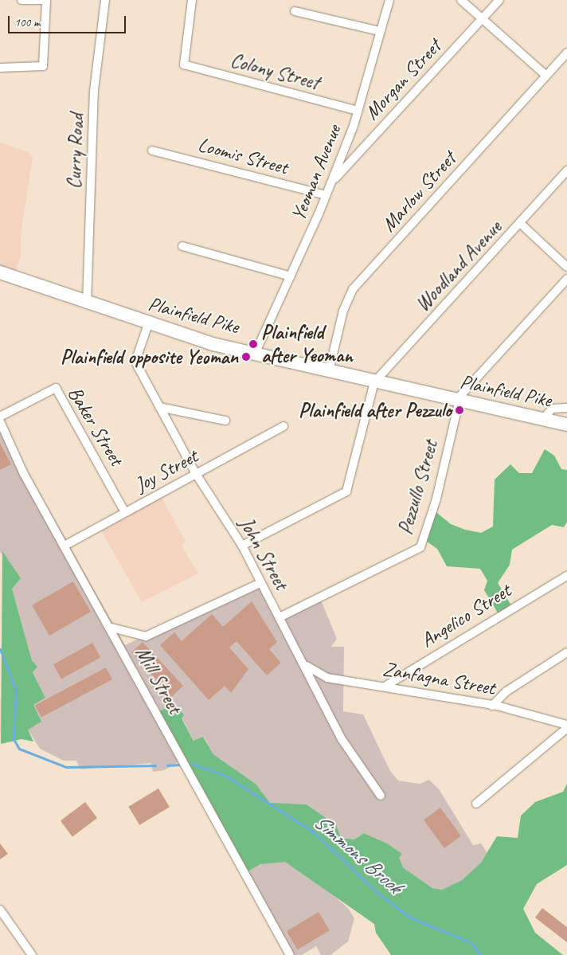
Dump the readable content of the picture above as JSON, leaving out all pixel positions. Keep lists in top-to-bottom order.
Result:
{
  "streets": {
    "main road": ["Plainfield Pike"],
    "street": [
      "Colony Street",
      "Morgan Street",
      "Curry Road",
      "Loomis Street",
      "Yeoman Avenue",
      "Marlow Street",
      "Woodland Avenue",
      "Baker Street",
      "Joy Street",
      "Pezzullo Street",
      "John Street",
      "Angelico Street",
      "Zanfagna Street",
      "Mill Street"
    ]
  },
  "crossings": [
    ["Colony Street", "Yeoman Avenue"],
    ["Morgan Street", "Yeoman Avenue"],
    ["Curry Road", "Plainfield Pike"],
    ["Loomis Street", "Yeoman Avenue"],
    ["Yeoman Avenue", "Plainfield Pike"],
    ["Marlow Street", "Plainfield Pike"],
    ["Woodland Avenue", "Plainfield Pike"],
    ["Plainfield Pike", "Pezzullo Street"],
    ["Plainfield Pike", "John Street"],
    ["Baker Street", "Joy Street"],
    ["Joy Street", "John Street"],
    ["Joy Street", "Mill Street"],
    ["Pezzullo Street", "John Street"],
    ["John Street", "Zanfagna Street"],
    ["Angelico Street", "Zanfagna Street"]
  ],
  "water": ["Simmons Brook"],
  "places": ["Plainfield after Yeoman", "Plainfield opposite Yeoman", "Plainfield after Pezzulo"],
  "scale_bar": "100 m"
}
